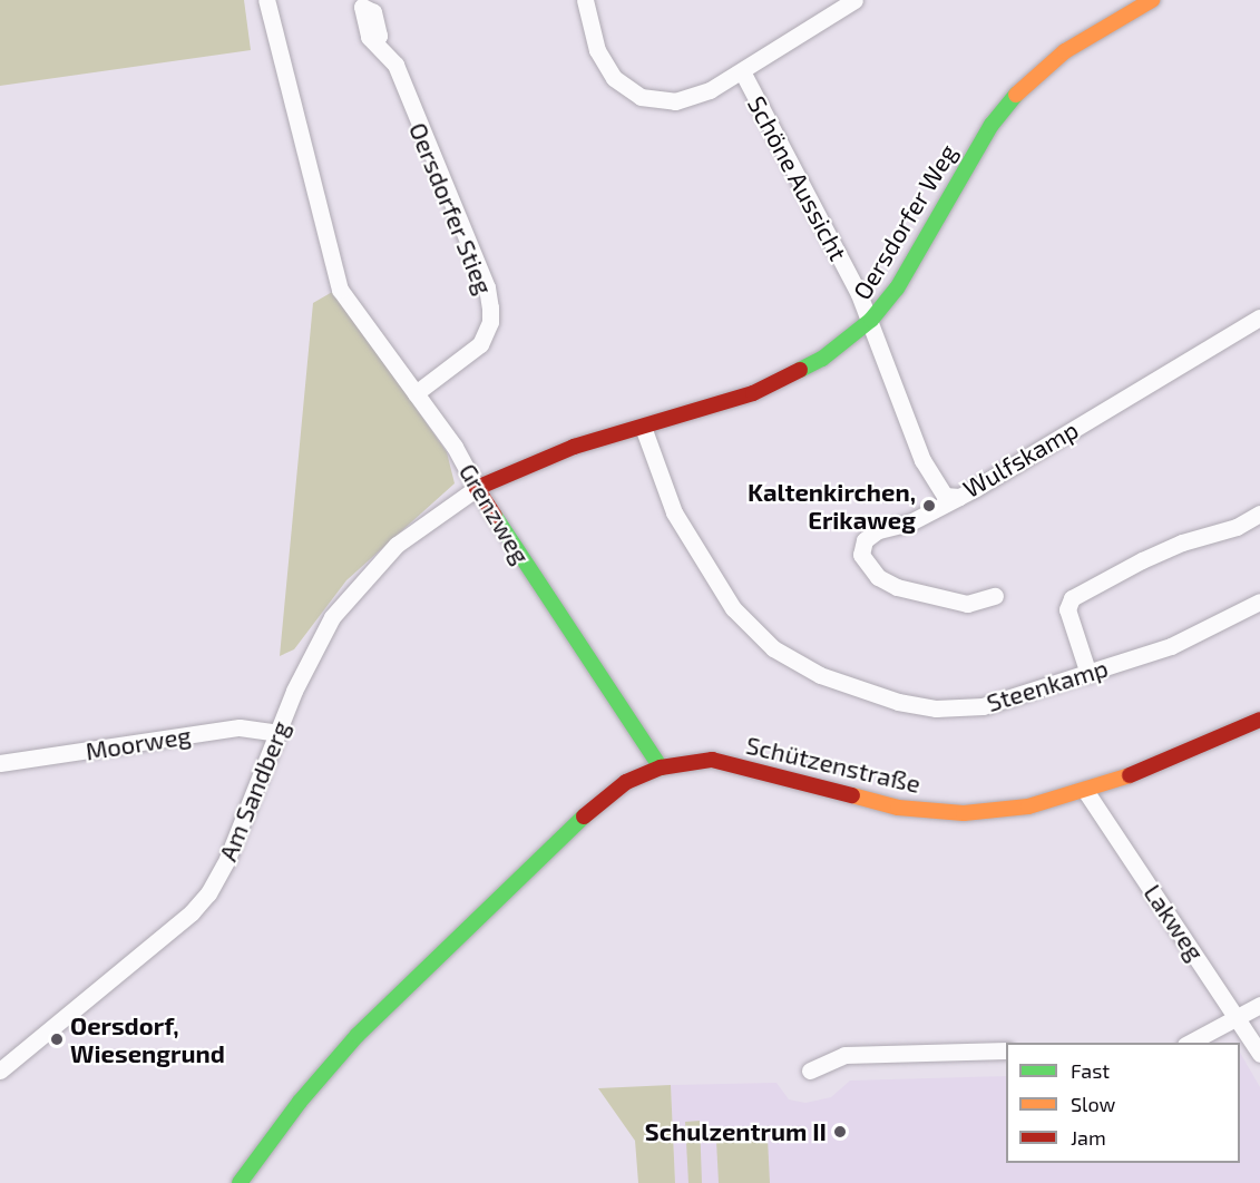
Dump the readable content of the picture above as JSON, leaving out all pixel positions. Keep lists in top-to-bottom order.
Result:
{
  "streets": {
    "main road": ["Oersdorfer Weg", "Grenzweg", "Schützenstraße"],
    "street": [
      "Schöne Aussicht",
      "Oersdorfer Stieg",
      "Wulfskamp",
      "Steenkamp",
      "Moorweg",
      "Am Sandberg",
      "Lakweg"
    ]
  },
  "crossings": [
    ["Schöne Aussicht", "Oersdorfer Weg"],
    ["Schöne Aussicht", "Wulfskamp"],
    ["Oersdorfer Stieg", "Grenzweg"],
    ["Oersdorfer Weg", "Wulfskamp"],
    ["Oersdorfer Weg", "Grenzweg"],
    ["Oersdorfer Weg", "Steenkamp"],
    ["Oersdorfer Weg", "Am Sandberg"],
    ["Grenzweg", "Schützenstraße"],
    ["Grenzweg", "Am Sandberg"],
    ["Moorweg", "Am Sandberg"],
    ["Schützenstraße", "Lakweg"]
  ],
  "places": ["Kaltenkirchen, Erikaweg", "Oersdorf, Wiesengrund", "Schulzentrum II"],
  "legend": ["Fast", "Slow", "Jam"]
}
